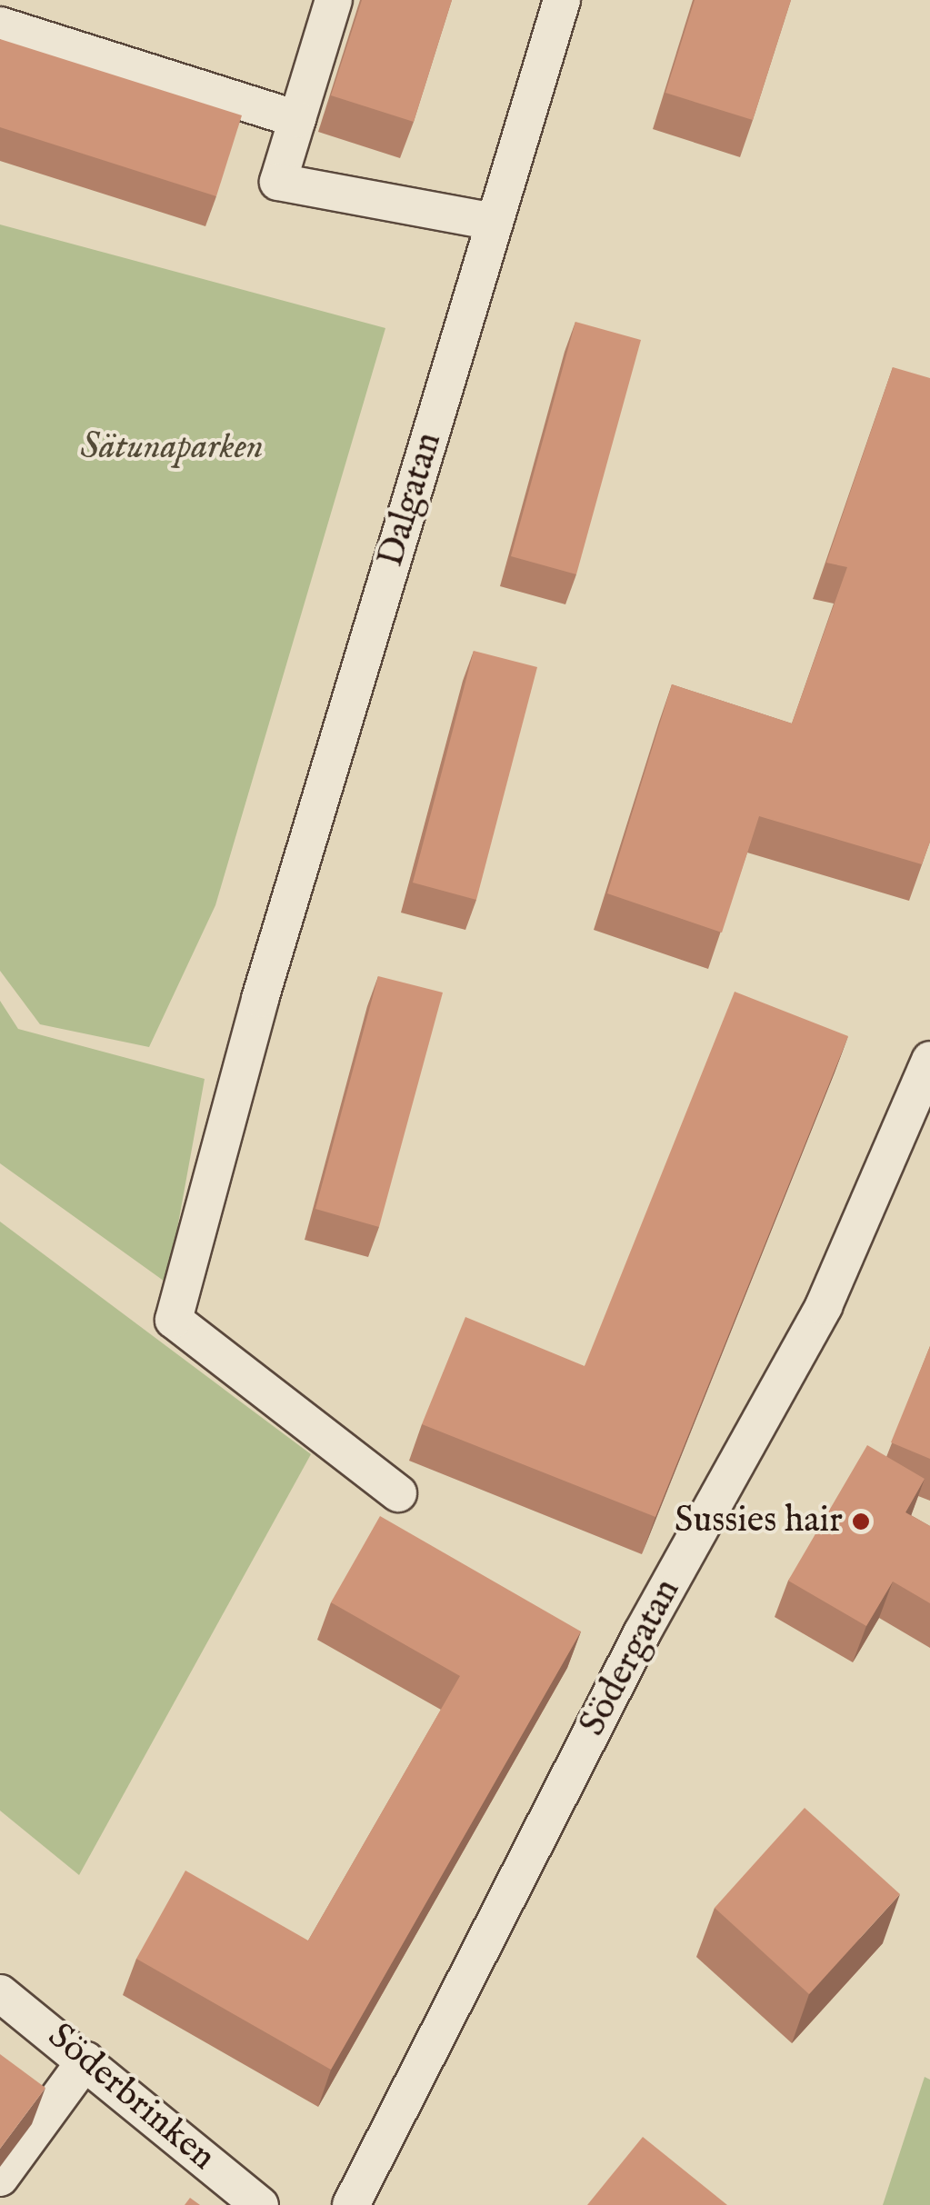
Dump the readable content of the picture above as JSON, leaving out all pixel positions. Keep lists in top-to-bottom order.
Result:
{
  "streets": {
    "street": ["Dalgatan", "Södergatan", "Söderbrinken"]
  },
  "parks": ["Sätunaparken"],
  "places": ["Sussies hair"]
}
